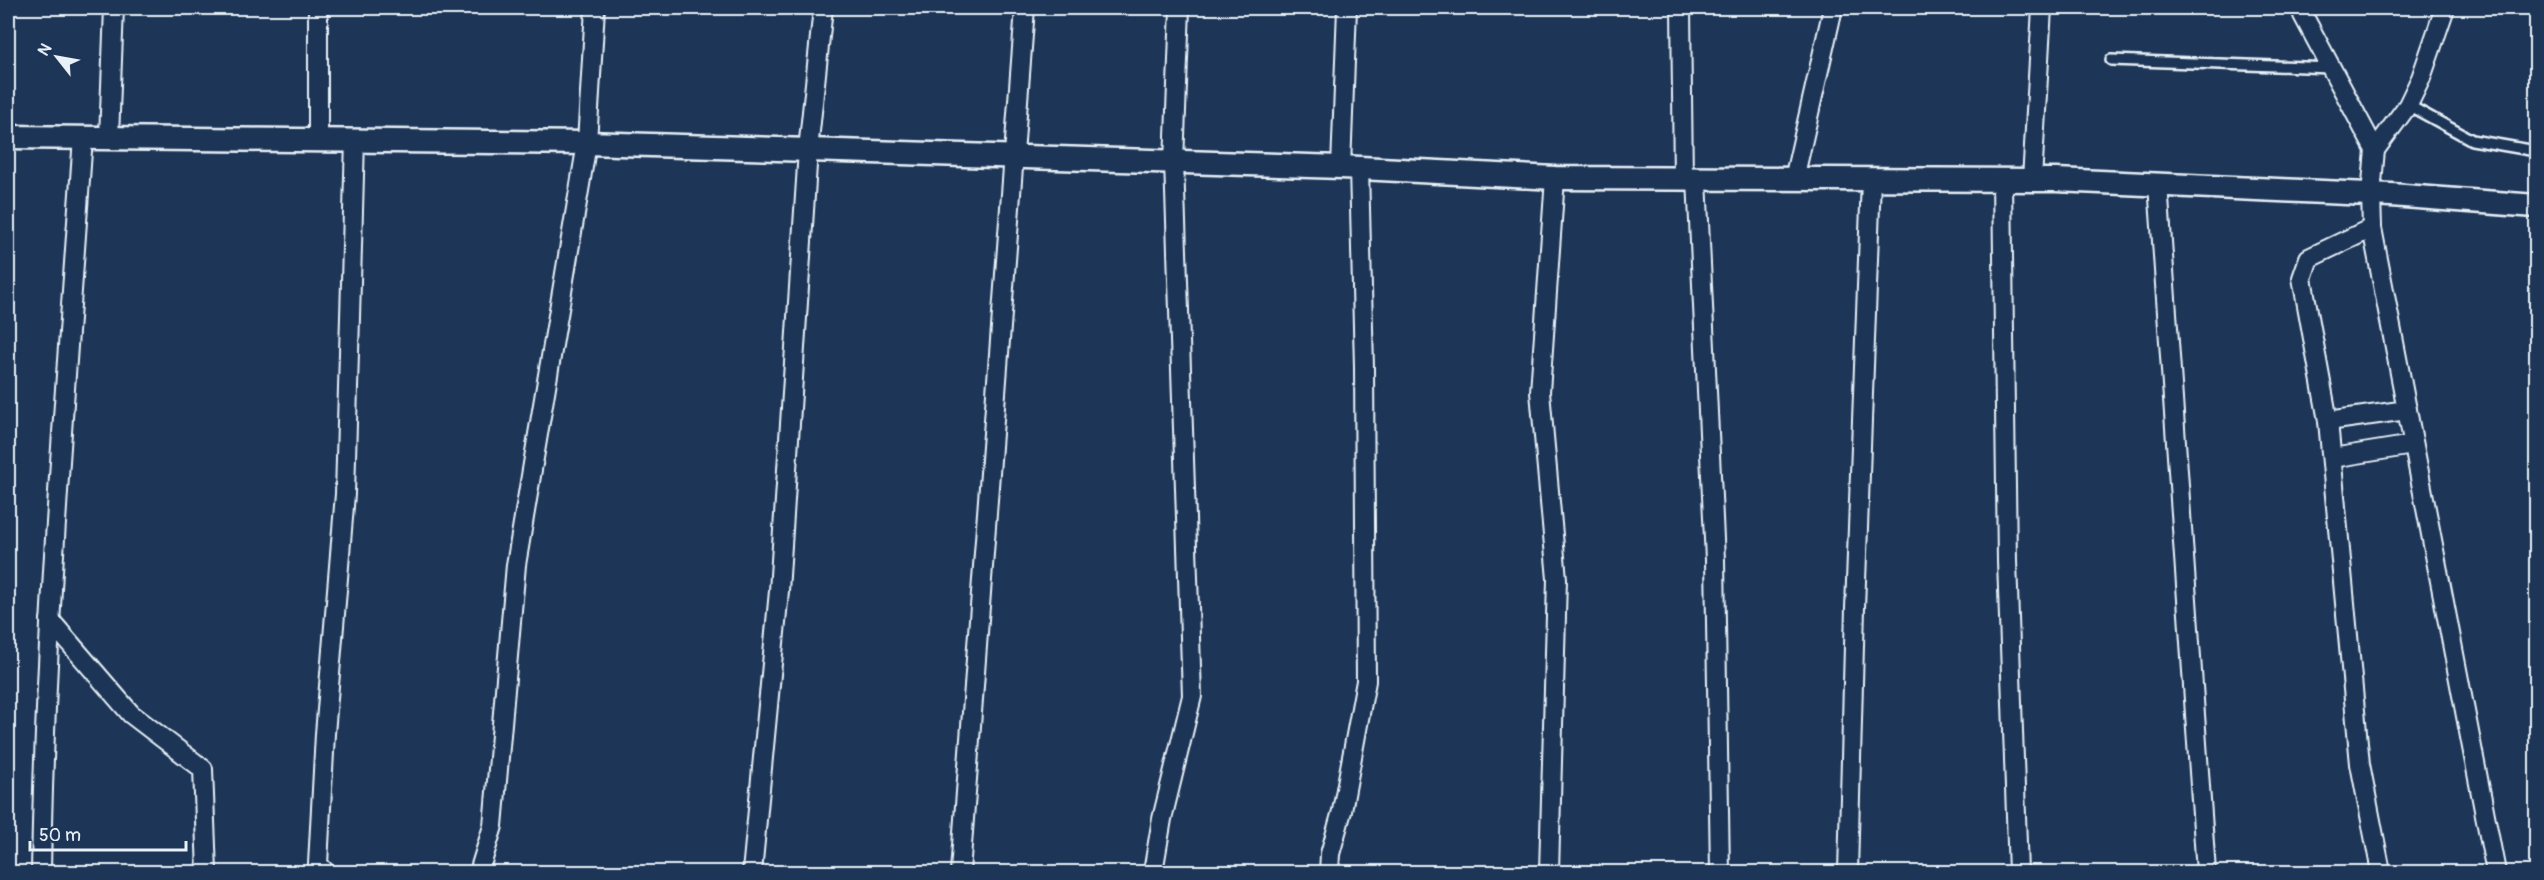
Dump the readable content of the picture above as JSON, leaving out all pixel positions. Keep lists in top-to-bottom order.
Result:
{
  "scale_bar": "50 m",
  "north": "top left"
}
